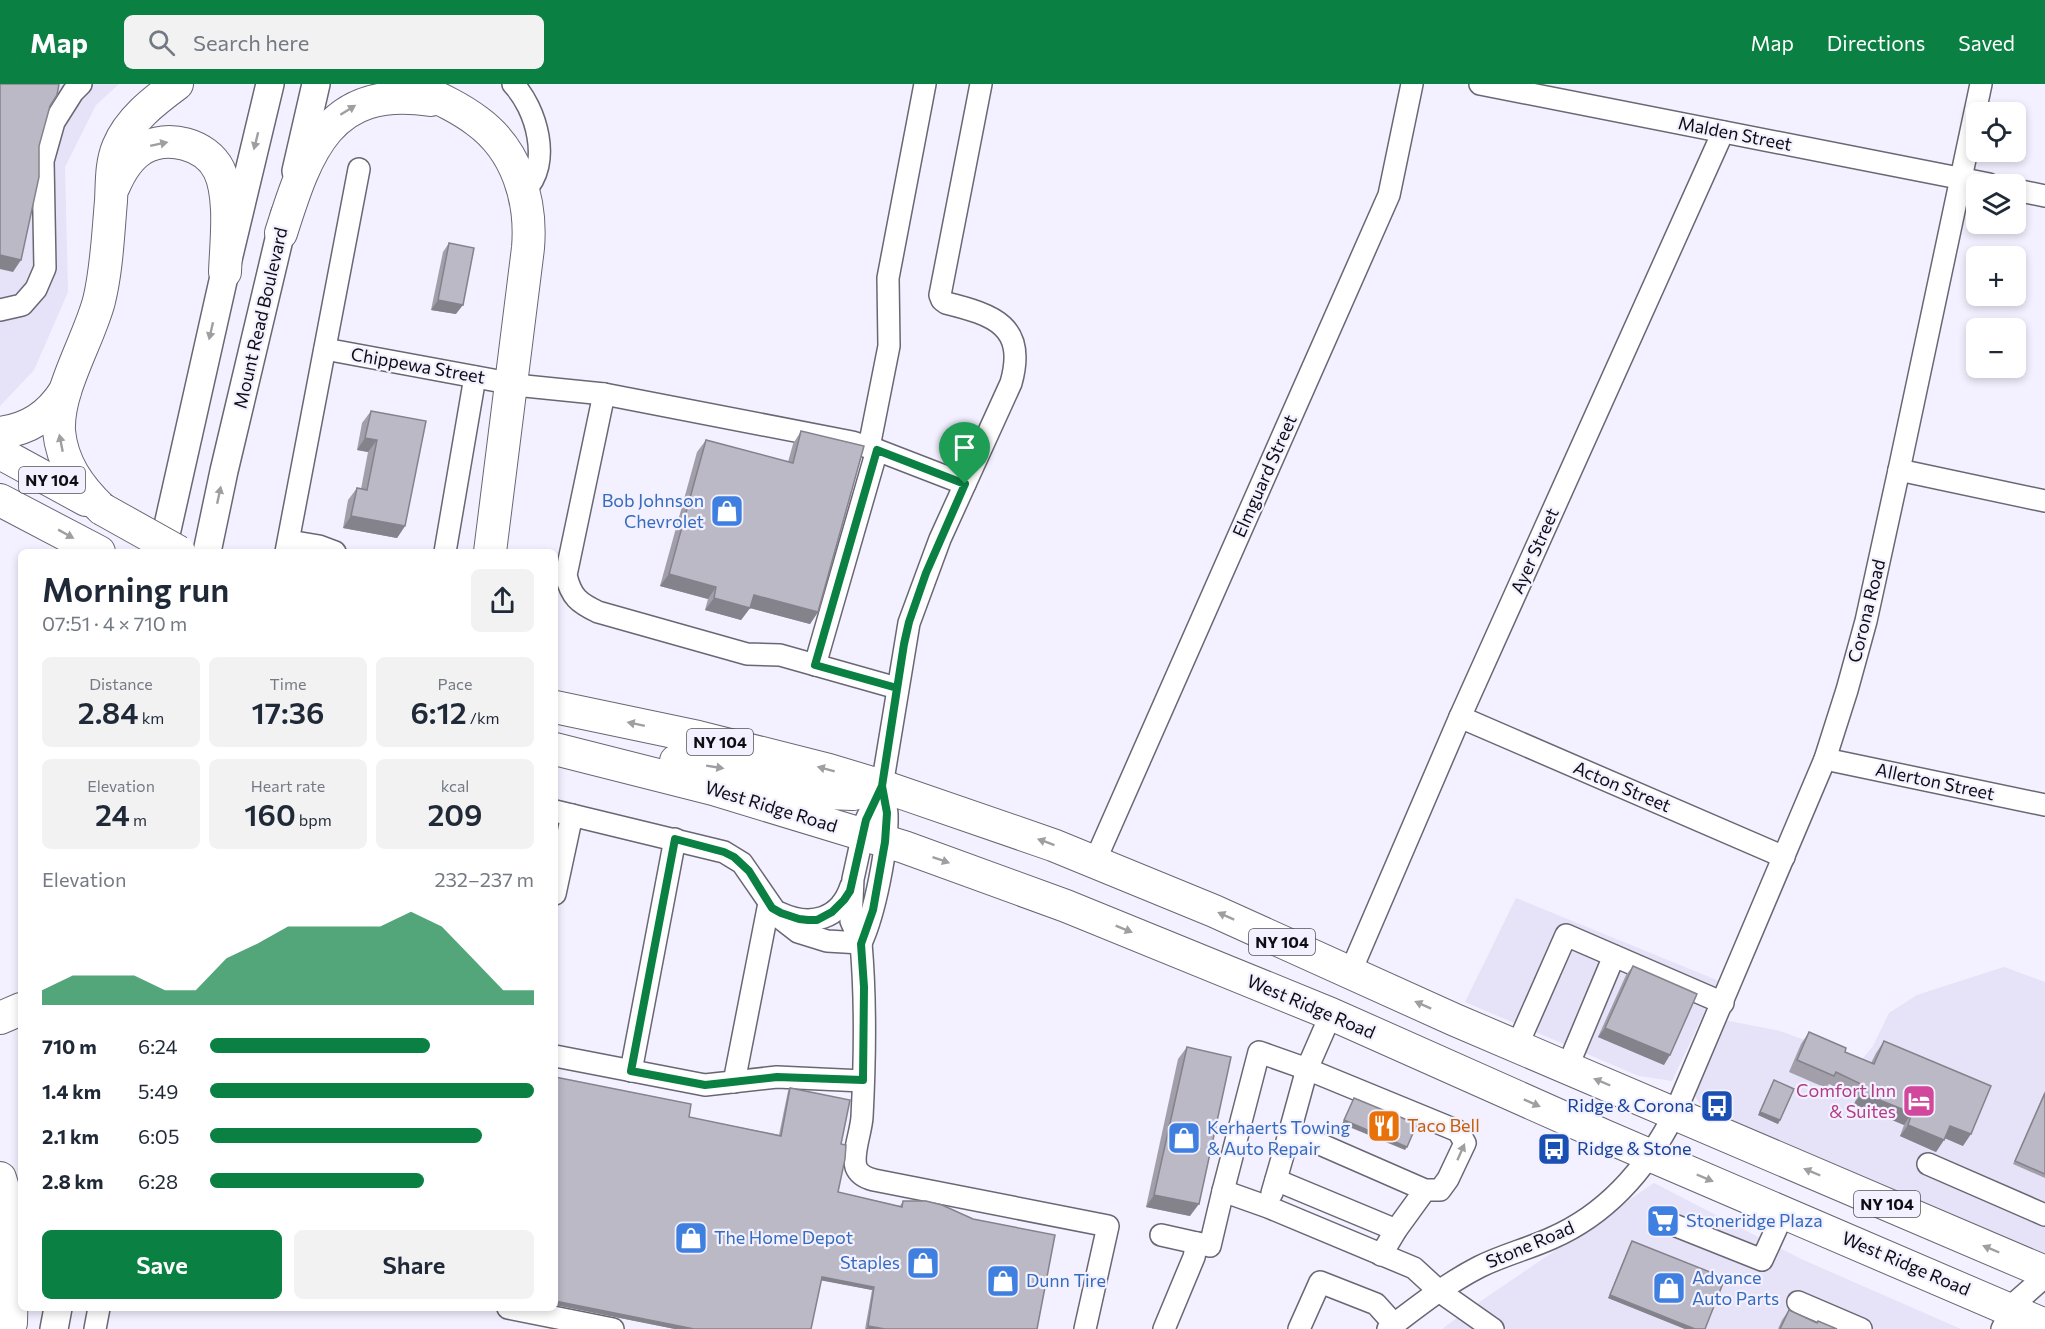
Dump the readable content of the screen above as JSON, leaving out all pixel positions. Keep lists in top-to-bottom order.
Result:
{
  "streets": {
    "highway": ["NY 104", "West Ridge Road"],
    "main road": ["Mount Read Boulevard"],
    "street": [
      "Malden Street",
      "Chippewa Street",
      "Elmguard Street",
      "Ayer Street",
      "Corona Road",
      "Allerton Street",
      "Acton Street",
      "Stone Road"
    ]
  },
  "crossings": [
    ["Malden Street", "Ayer Street"],
    ["Malden Street", "Corona Road"],
    ["Elmguard Street", "NY 104"],
    ["NY 104", "Ayer Street"],
    ["NY 104", "Corona Road"],
    ["NY 104", "Stone Road"],
    ["Ayer Street", "Acton Street"],
    ["Corona Road", "Allerton Street"],
    ["Corona Road", "Acton Street"],
    ["Corona Road", "Stone Road"],
    ["West Ridge Road", "Stone Road"]
  ],
  "places": {
    "shop": [
      "Bob Johnson Chevrolet",
      "Kerhaerts Towing & Auto Repair",
      "The Home Depot",
      "Staples",
      "Dunn Tire",
      "Advance Auto Parts"
    ],
    "hotel": ["Comfort Inn & Suites"],
    "bus stop": ["Ridge & Corona", "Ridge & Stone"],
    "restaurant": ["Taco Bell"],
    "supermarket": ["Stoneridge Plaza"]
  },
  "page": {
    "header": "Map",
    "search": "Search here",
    "nav": ["Map", "Directions", "Saved"],
    "map_buttons": ["+", "−"],
    "heading": ["Morning run", "07:51 · 4 × 710 m"],
    "stats": [
      ["Distance", "2.84 km"],
      ["Time", "17:36"],
      ["Pace", "6:12 /km"],
      ["Elevation", "24 m"],
      ["Heart rate", "160 bpm"],
      ["kcal", "209"]
    ],
    "chart": ["Elevation", "232–237 m"],
    "list": [
      {
        "name": "710 m",
        "note": "6:24"
      },
      {
        "name": "1.4 km",
        "note": "5:49"
      },
      {
        "name": "2.1 km",
        "note": "6:05"
      },
      {
        "name": "2.8 km",
        "note": "6:28"
      }
    ],
    "buttons": ["Save", "Share"]
  }
}
